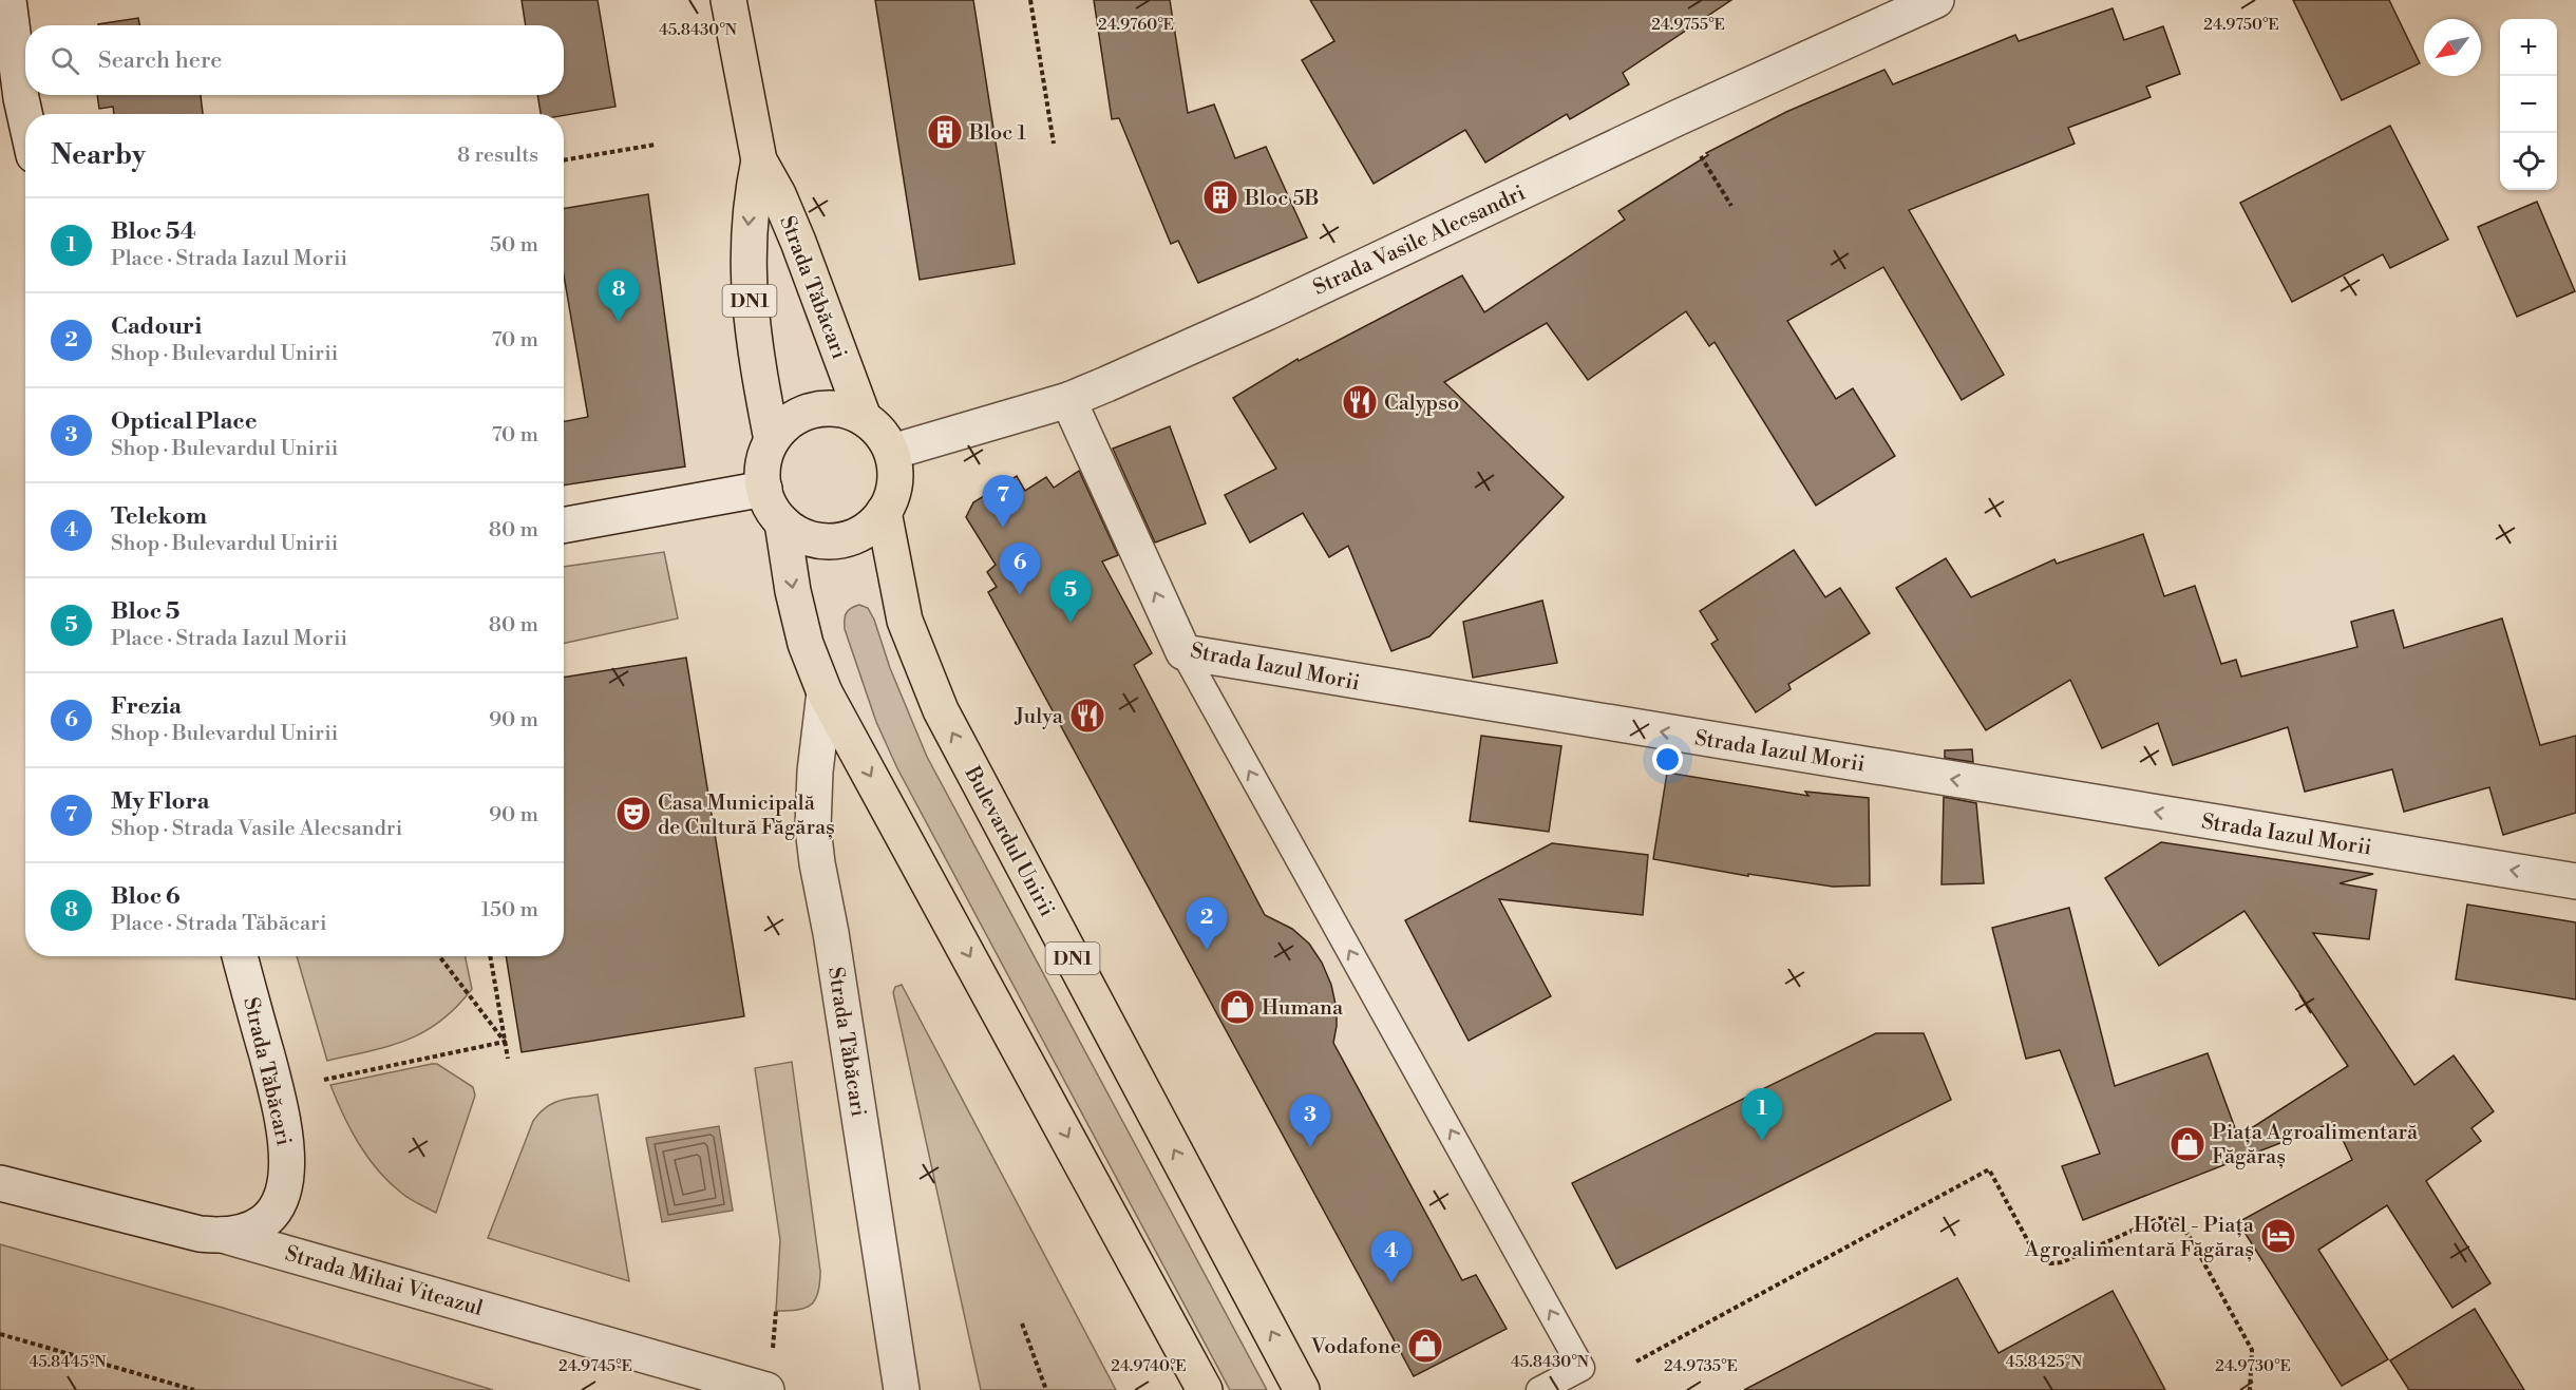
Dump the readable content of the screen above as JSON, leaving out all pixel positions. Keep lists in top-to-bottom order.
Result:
{
  "streets": {
    "main road": ["Strada Tăbăcari", "DN1", "Bulevardul Unirii"],
    "street": ["Strada Vasile Alecsandri", "Strada Iazul Morii", "Strada Mihai Viteazul"]
  },
  "crossings": [
    ["Strada Vasile Alecsandri", "Strada Tăbăcari"],
    ["Strada Vasile Alecsandri", "DN1"],
    ["Strada Vasile Alecsandri", "Strada Iazul Morii"],
    ["Strada Vasile Alecsandri", "Bulevardul Unirii"],
    ["Strada Tăbăcari", "DN1"],
    ["Strada Tăbăcari", "Bulevardul Unirii"],
    ["Strada Tăbăcari", "Strada Mihai Viteazul"],
    ["DN1", "Bulevardul Unirii"]
  ],
  "one_way": ["Strada Iazul Morii"],
  "places": {
    "building": ["Bloc 1", "Bloc 5B"],
    "restaurant": ["Calypso", "Julya"],
    "theatre": ["Casa Municipală de Cultură Făgăraș"],
    "shop": ["Humana", "Piața Agroalimentară Făgăraș", "Vodafone"],
    "hotel": ["Hotel - Piața Agroalimentară Făgăraș"]
  },
  "north": "bottom left",
  "page": {
    "map_buttons": ["+", "−"],
    "search": "Search here",
    "heading": ["Nearby", "8 results"],
    "list": [
      {
        "mark": "1",
        "name": "Bloc 54",
        "note": "Place · Strada Iazul Morii",
        "value": "50 m"
      },
      {
        "mark": "2",
        "name": "Cadouri",
        "note": "Shop · Bulevardul Unirii",
        "value": "70 m"
      },
      {
        "mark": "3",
        "name": "Optical Place",
        "note": "Shop · Bulevardul Unirii",
        "value": "70 m"
      },
      {
        "mark": "4",
        "name": "Telekom",
        "note": "Shop · Bulevardul Unirii",
        "value": "80 m"
      },
      {
        "mark": "5",
        "name": "Bloc 5",
        "note": "Place · Strada Iazul Morii",
        "value": "80 m"
      },
      {
        "mark": "6",
        "name": "Frezia",
        "note": "Shop · Bulevardul Unirii",
        "value": "90 m"
      },
      {
        "mark": "7",
        "name": "My Flora",
        "note": "Shop · Strada Vasile Alecsandri",
        "value": "90 m"
      },
      {
        "mark": "8",
        "name": "Bloc 6",
        "note": "Place · Strada Tăbăcari",
        "value": "150 m"
      }
    ],
    "pins": [
      "8",
      "7",
      "6",
      "5",
      "2",
      "1",
      "3",
      "4"
    ]
  },
  "coordinates": [
    "24.9755°E",
    "24.9760°E",
    "24.9750°E",
    "45.8430°N",
    "45.8445°N",
    "45.8425°N",
    "24.9745°E",
    "24.9740°E",
    "24.9735°E",
    "24.9730°E"
  ]
}
